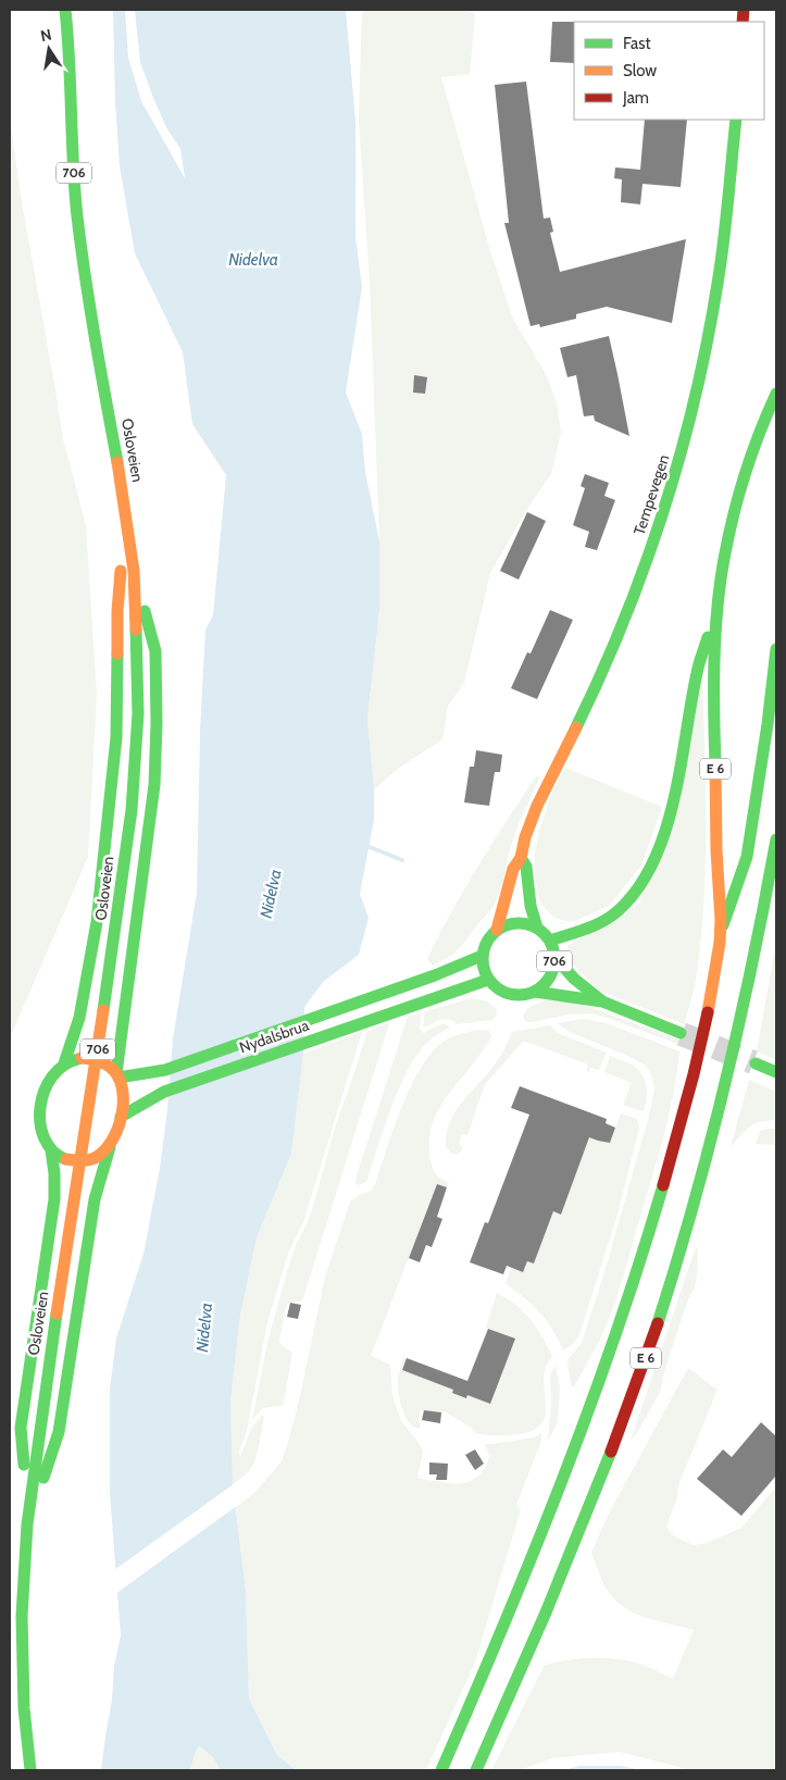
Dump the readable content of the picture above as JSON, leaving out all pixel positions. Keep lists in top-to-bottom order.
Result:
{
  "streets": {
    "main road": [
      "706",
      "Osloveien",
      "Tempevegen",
      "E 6",
      "Nydalsbrua"
    ]
  },
  "crossings": [
    ["706", "Osloveien"],
    ["706", "Tempevegen"],
    ["706", "E 6"],
    ["706", "Nydalsbrua"],
    ["Tempevegen", "E 6"],
    ["Tempevegen", "Nydalsbrua"],
    ["E 6", "Nydalsbrua"]
  ],
  "water": ["Nidelva"],
  "legend": ["Fast", "Slow", "Jam"],
  "north": "top"
}
